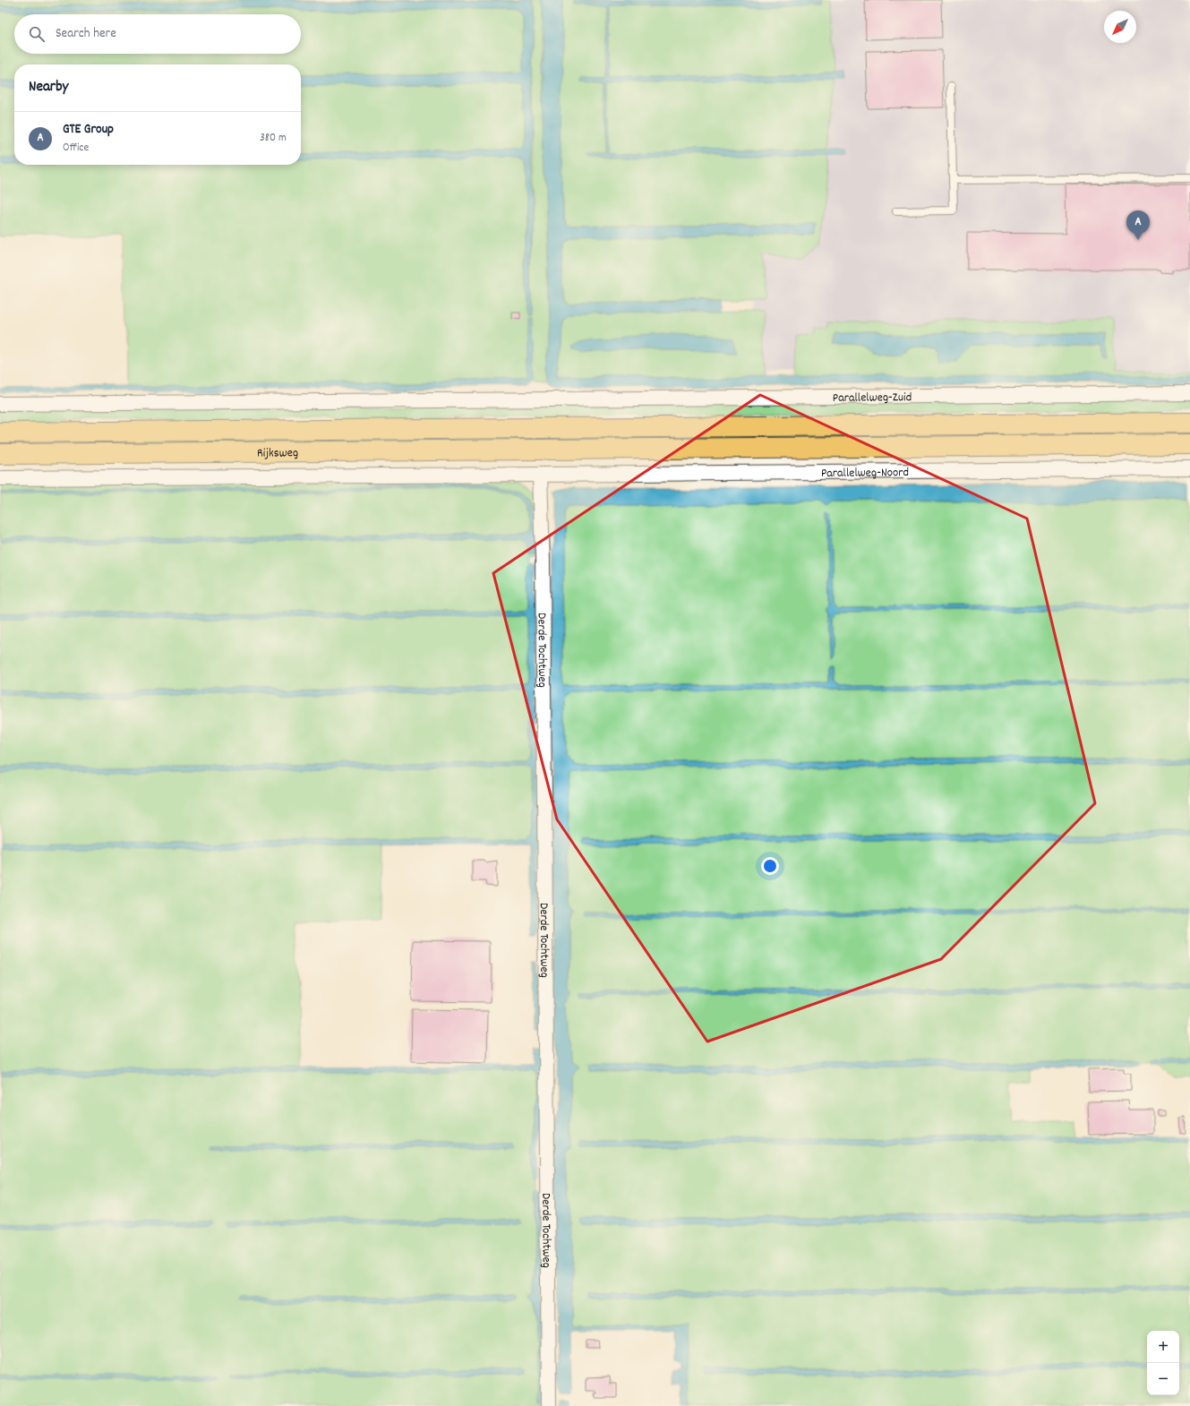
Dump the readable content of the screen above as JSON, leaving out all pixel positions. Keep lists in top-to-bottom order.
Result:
{
  "streets": {
    "highway": ["Rijksweg"],
    "street": ["Parallelweg-Zuid", "Parallelweg-Noord", "Derde Tochtweg"]
  },
  "crossings": [
    ["Rijksweg", "Parallelweg-Noord"],
    ["Rijksweg", "Derde Tochtweg"],
    ["Parallelweg-Noord", "Derde Tochtweg"]
  ],
  "north": "bottom left",
  "page": {
    "search": "Search here",
    "heading": "Nearby",
    "list": [
      {
        "mark": "A",
        "name": "GTE Group",
        "note": "Office",
        "value": "380 m"
      }
    ],
    "pins": "A",
    "map_buttons": ["+", "−"]
  }
}
